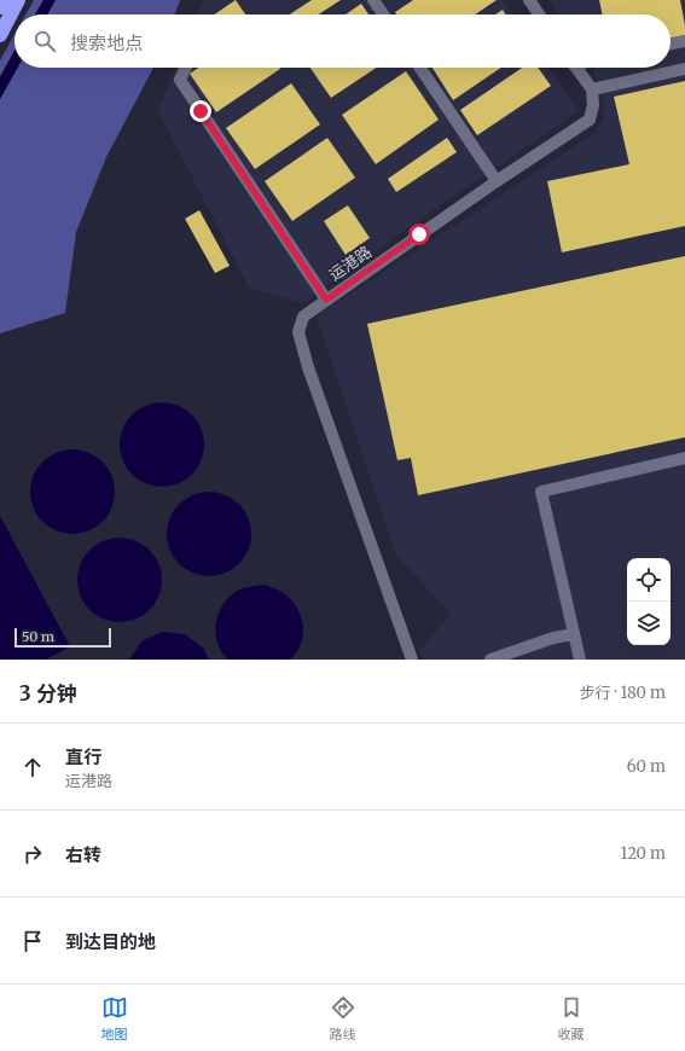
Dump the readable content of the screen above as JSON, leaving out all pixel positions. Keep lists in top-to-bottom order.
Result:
{
  "streets": {
    "street": ["运港路"]
  },
  "scale_bar": "50 m",
  "page": {
    "search": "搜索地点",
    "scale": "50 m",
    "heading": ["3 分钟", "步行 · 180 m"],
    "list": [
      ["直行", "运港路", "60 m"],
      ["右转", "120 m"],
      "到达目的地"
    ],
    "nav": ["地图", "路线", "收藏"]
  }
}
